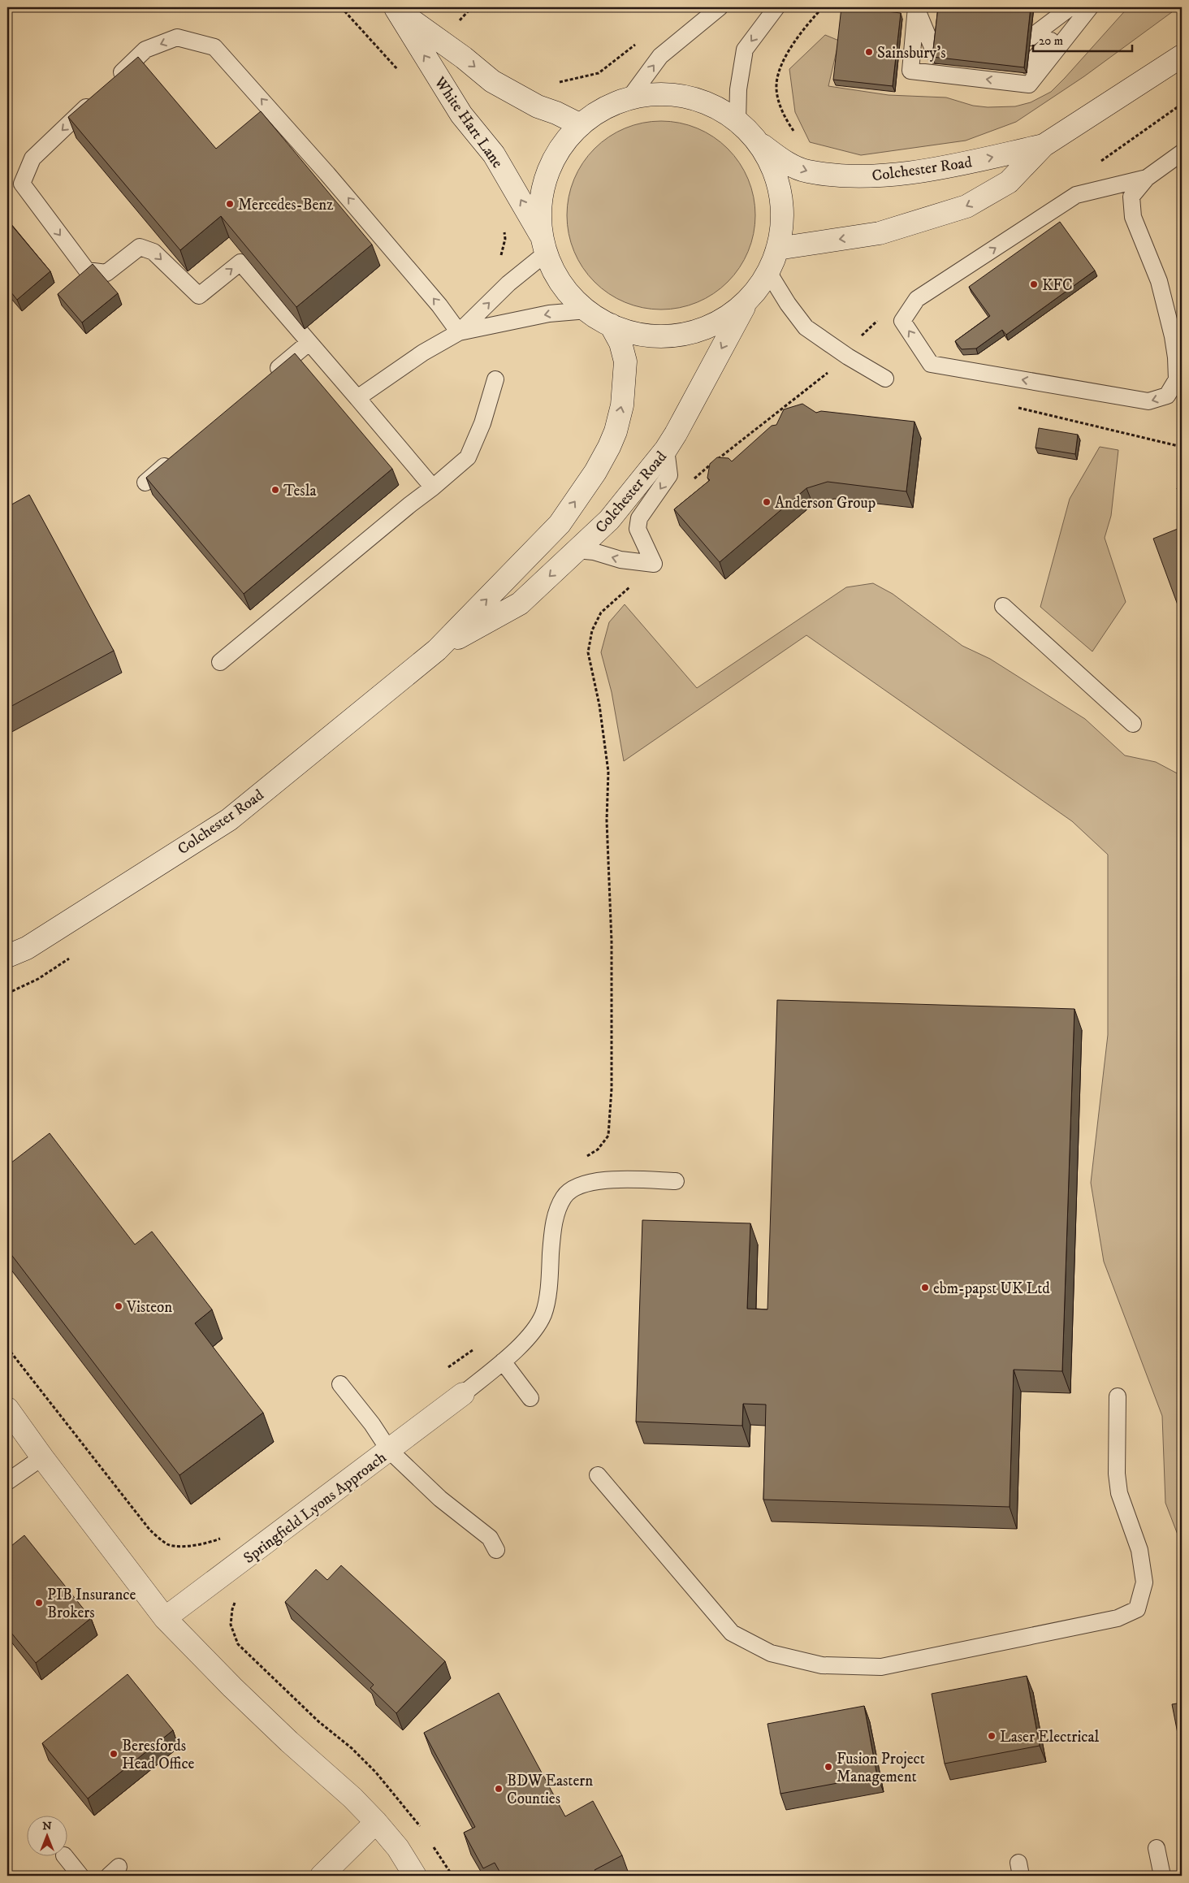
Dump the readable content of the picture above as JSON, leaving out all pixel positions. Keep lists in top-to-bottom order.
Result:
{
  "streets": {
    "main road": ["White Hart Lane", "Colchester Road", "Springfield Lyons Approach"]
  },
  "places": [
    "Sainsbury's",
    "Mercedes-Benz",
    "KFC",
    "Tesla",
    "Anderson Group",
    "ebm-papst UK Ltd",
    "Visteon",
    "PIB Insurance Brokers",
    "Laser Electrical",
    "Beresfords Head Office",
    "Fusion Project Management",
    "BDW Eastern Counties"
  ],
  "scale_bar": "20 m",
  "north": "top"
}
